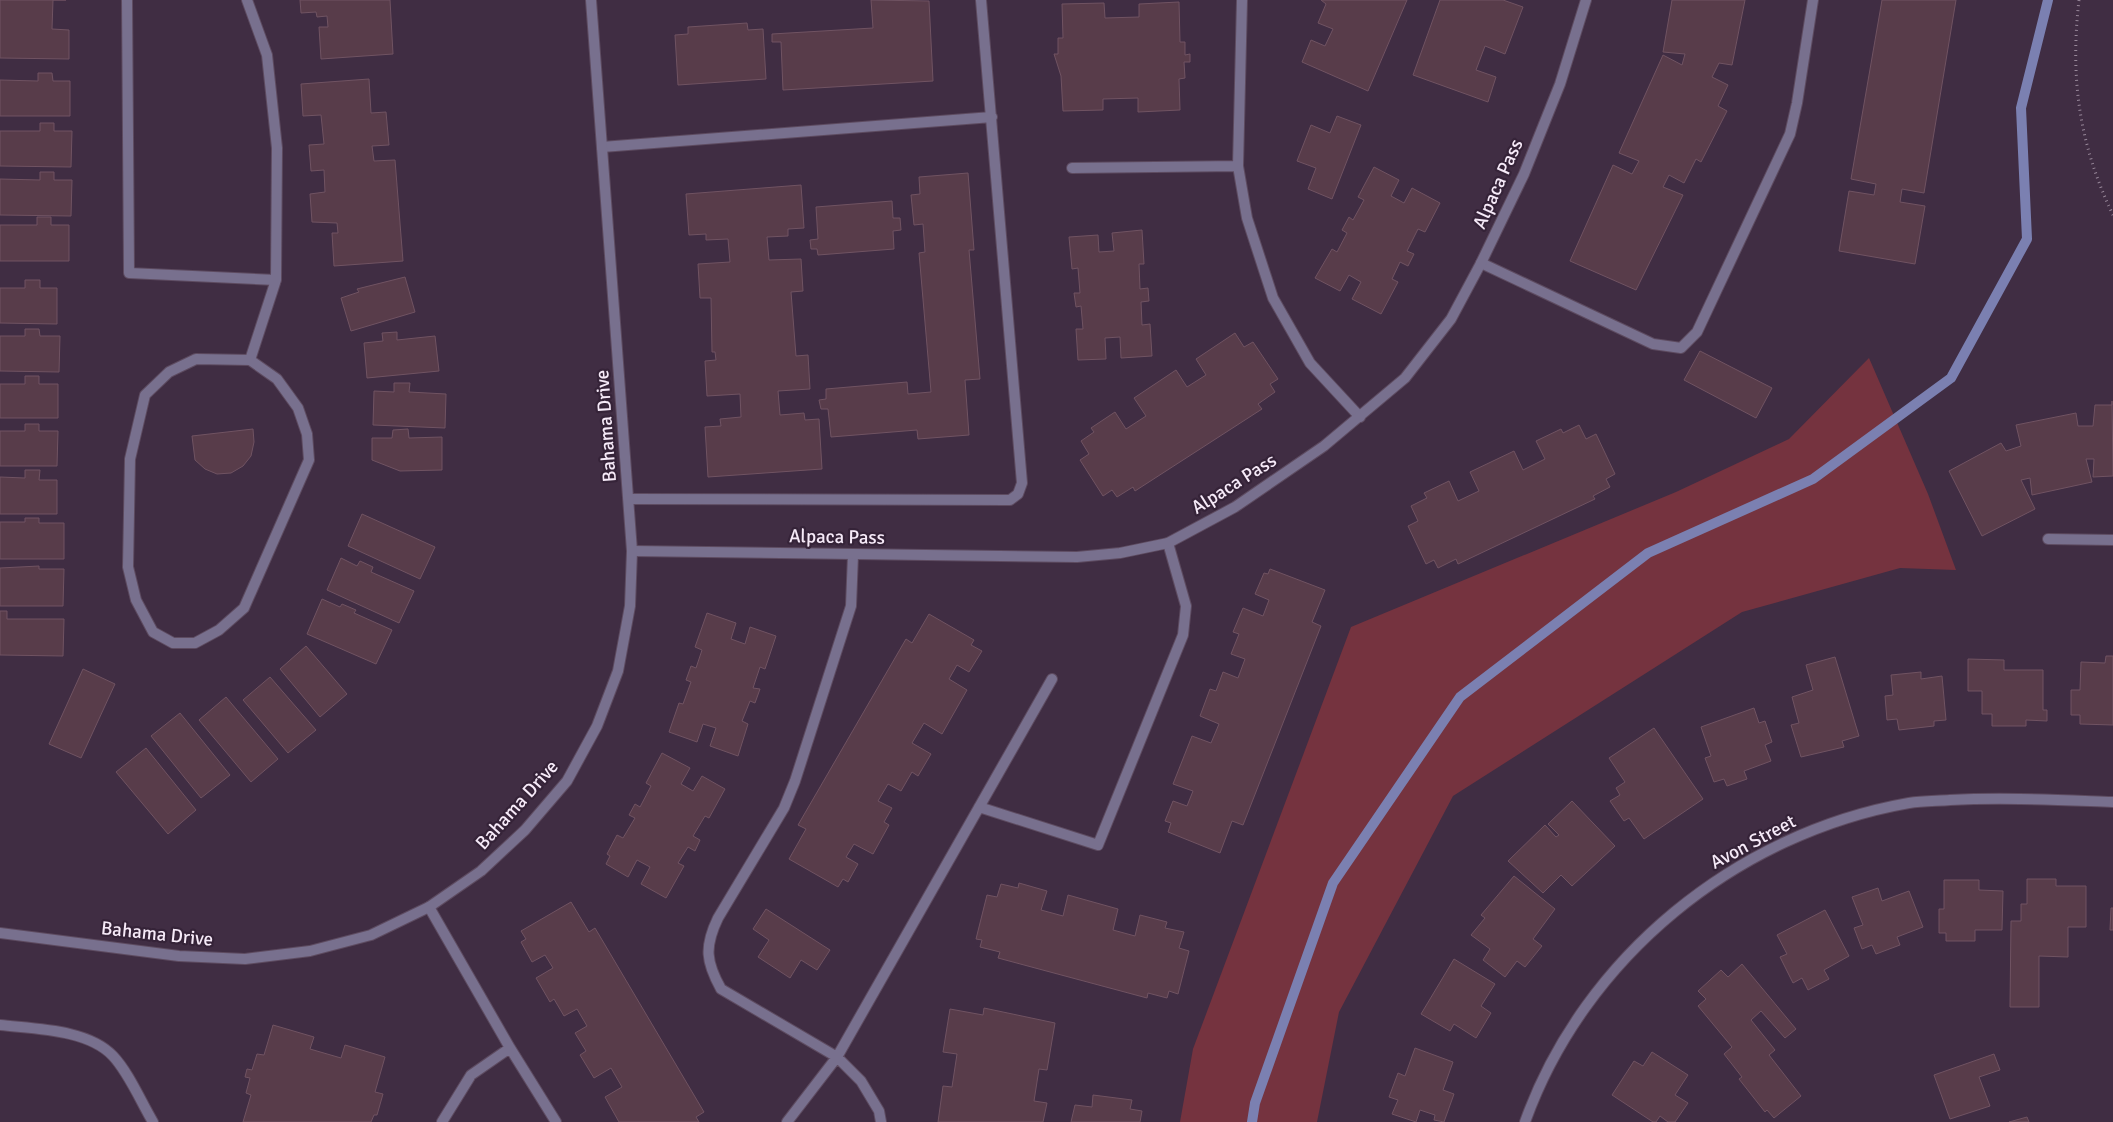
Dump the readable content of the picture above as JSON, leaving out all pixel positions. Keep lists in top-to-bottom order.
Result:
{
  "streets": {
    "street": ["Alpaca Pass", "Bahama Drive", "Avon Street"]
  },
  "crossings": [
    ["Alpaca Pass", "Bahama Drive"]
  ]
}
